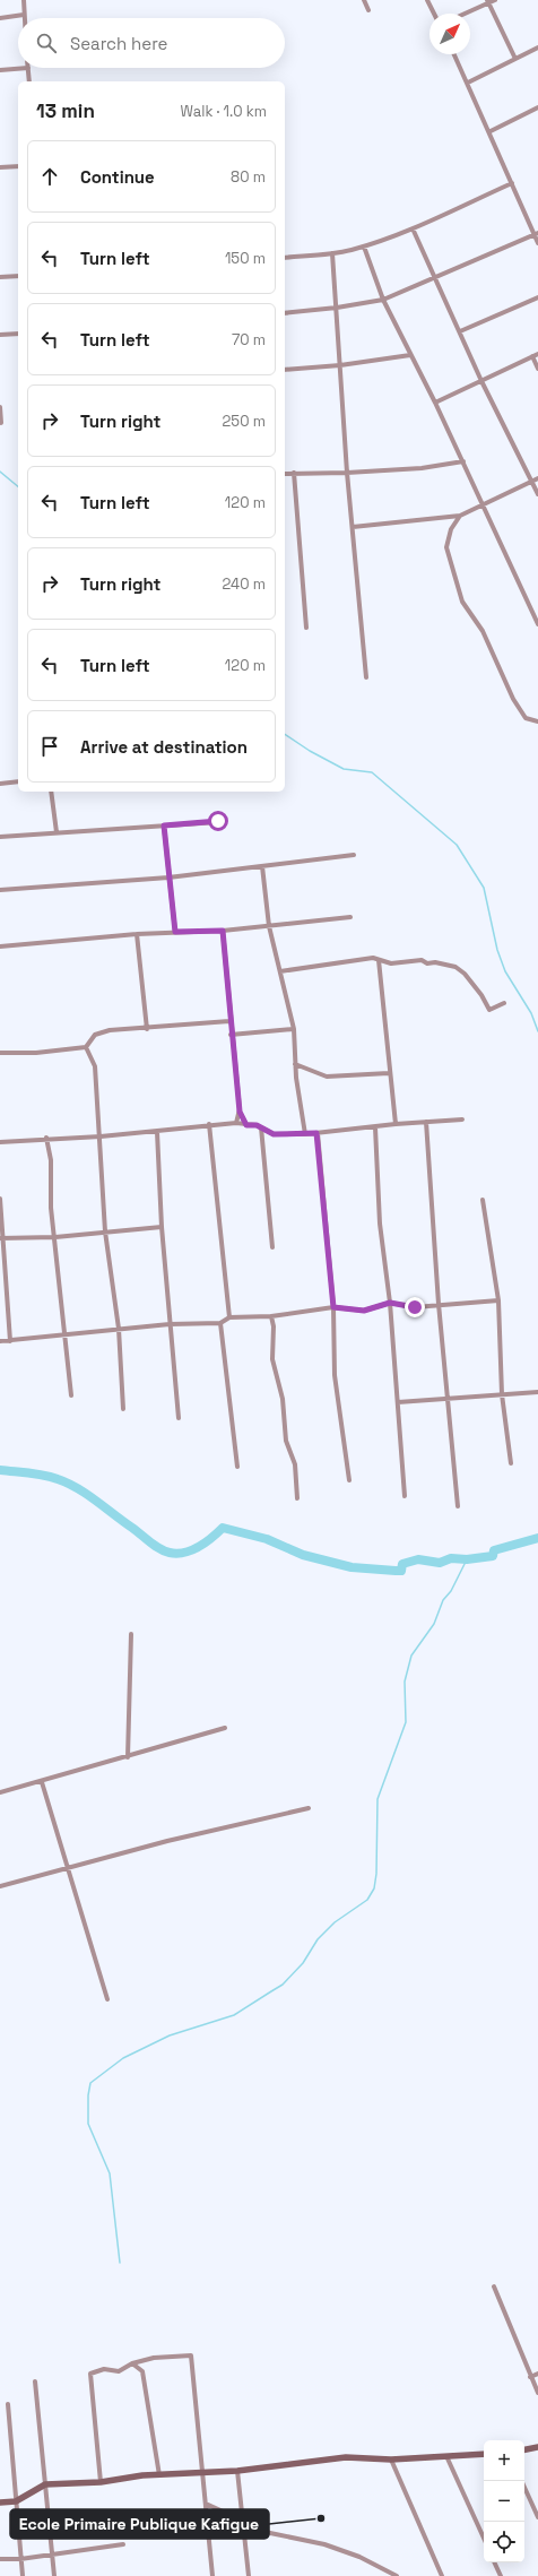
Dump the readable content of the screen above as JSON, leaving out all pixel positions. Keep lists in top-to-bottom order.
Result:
{
  "places": ["Ecole Primaire Publique Kafigue"],
  "north": "top right",
  "page": {
    "search": "Search here",
    "heading": ["13 min", "Walk · 1.0 km"],
    "list": [
      ["Continue", "80 m"],
      ["Turn left", "150 m"],
      ["Turn left", "70 m"],
      ["Turn right", "250 m"],
      ["Turn left", "120 m"],
      ["Turn right", "240 m"],
      ["Turn left", "120 m"],
      "Arrive at destination"
    ],
    "map_buttons": ["+", "−"]
  }
}
